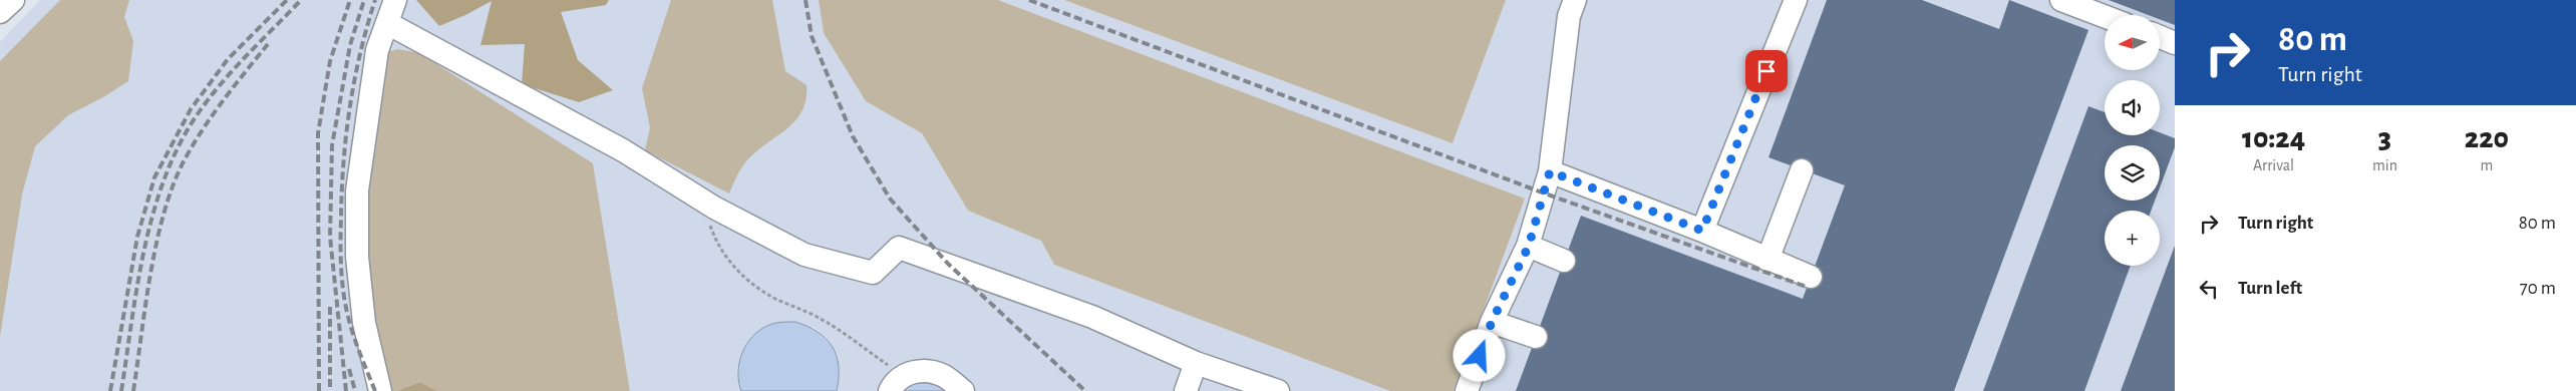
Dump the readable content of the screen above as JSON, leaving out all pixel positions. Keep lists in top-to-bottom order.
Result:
{
  "north": "left",
  "page": {
    "turn": ["80 m", "Turn right"],
    "map_buttons": "+",
    "eta": [
      "10:24",
      "Arrival",
      "3",
      "min",
      "220",
      "m"
    ],
    "list": [
      {
        "name": "Turn right",
        "value": "80 m"
      },
      {
        "name": "Turn left",
        "value": "70 m"
      }
    ]
  }
}
